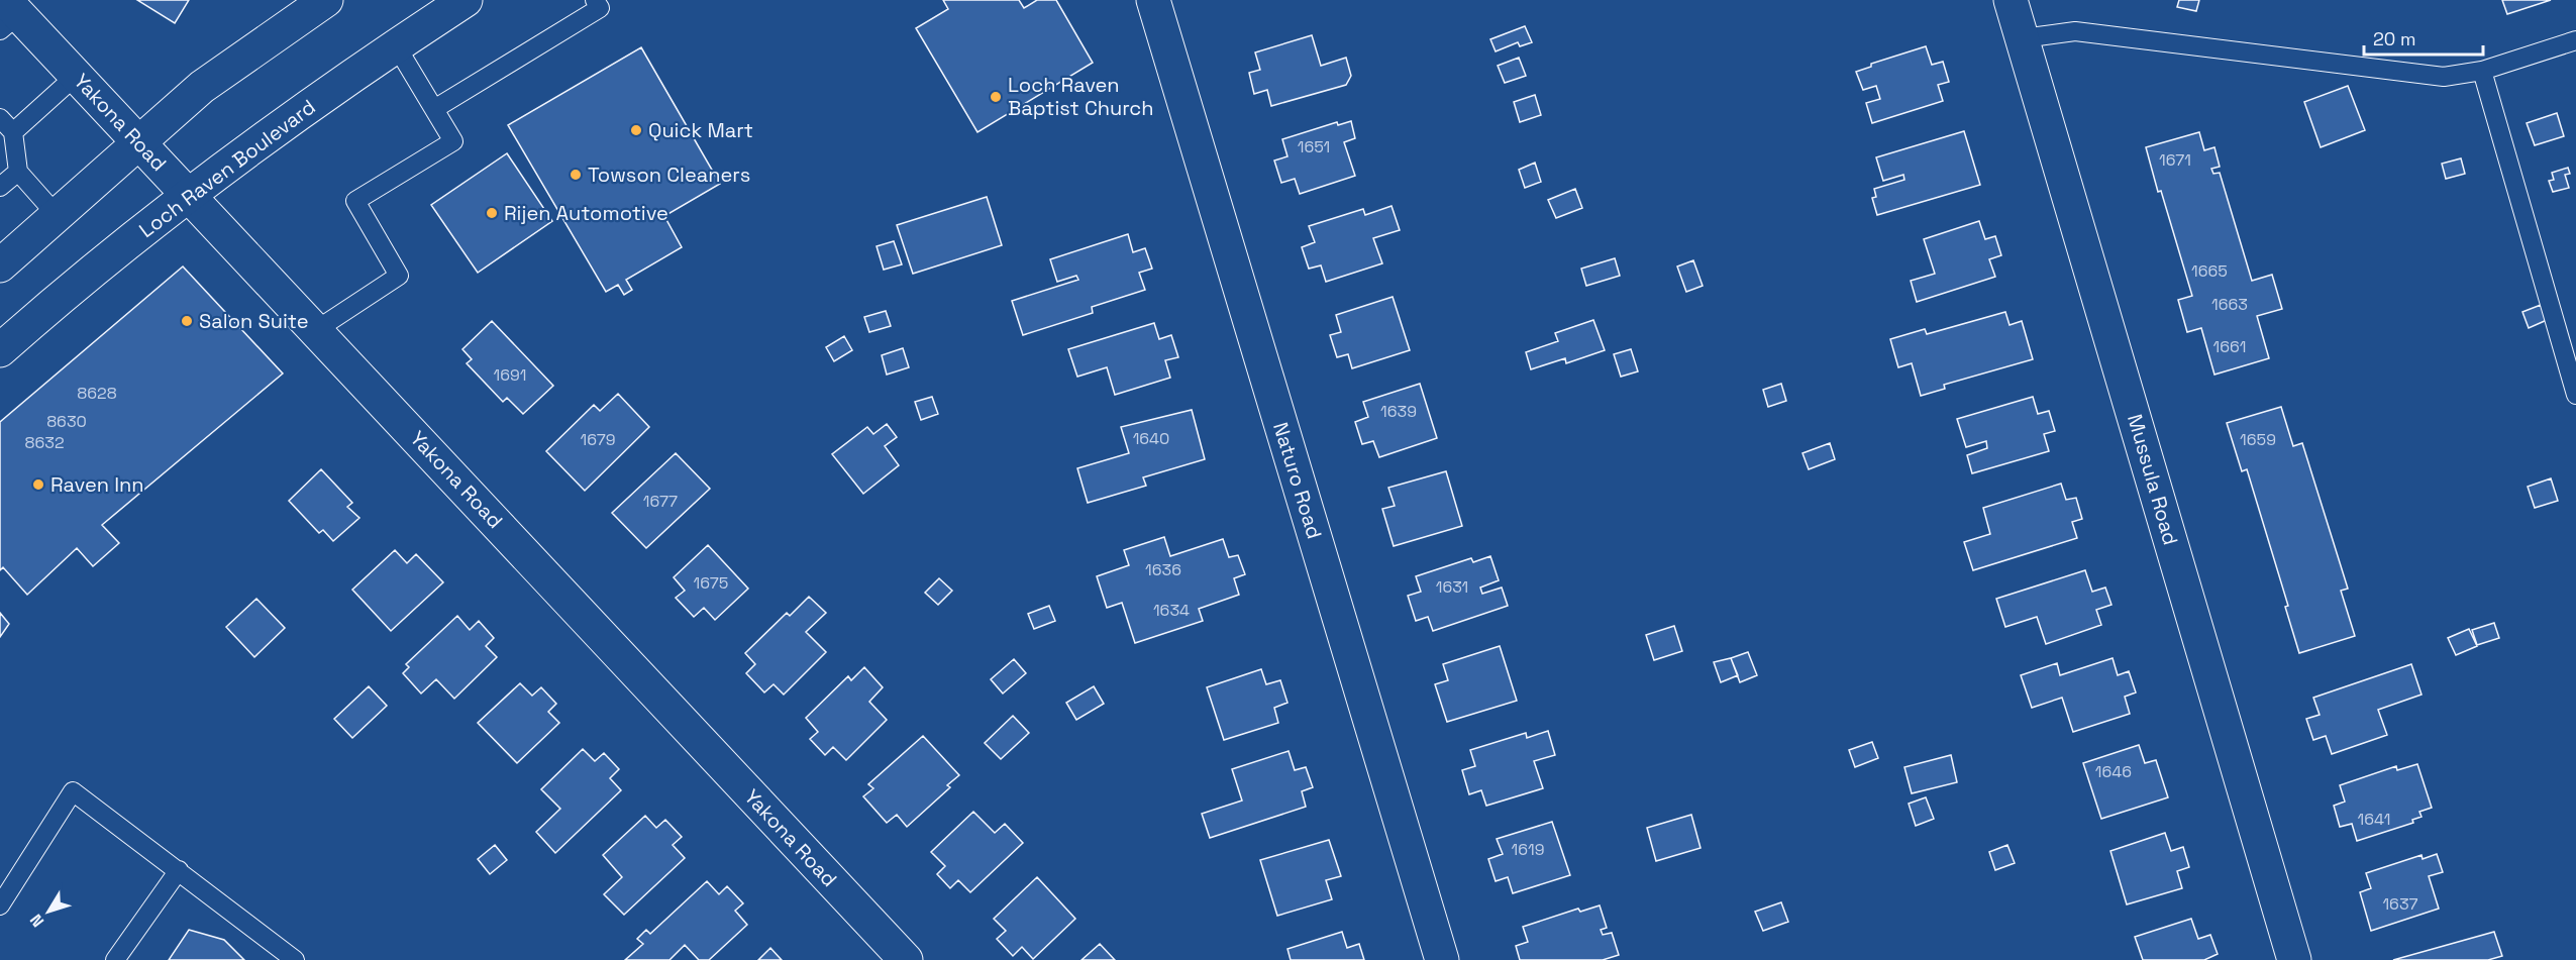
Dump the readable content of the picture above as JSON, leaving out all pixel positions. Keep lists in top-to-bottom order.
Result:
{
  "streets": {
    "street": [
      "Yakona Road",
      "Loch Raven Boulevard",
      "Mussula Road",
      "Naturo Road"
    ]
  },
  "crossings": [
    ["Yakona Road", "Loch Raven Boulevard"]
  ],
  "places": [
    "Loch Raven Baptist Church",
    "Quick Mart",
    "Towson Cleaners",
    "Rijen Automotive",
    "Salon Suite",
    "Raven Inn"
  ],
  "house_numbers": [
    "1651",
    "1671",
    "1665",
    "1663",
    "1661",
    "1691",
    "8628",
    "1639",
    "8630",
    "1640",
    "1679",
    "1659",
    "8632",
    "1677",
    "1636",
    "1675",
    "1631",
    "1634",
    "1646",
    "1641",
    "1619",
    "1637"
  ],
  "scale_bar": "20 m",
  "north": "bottom left"
}
